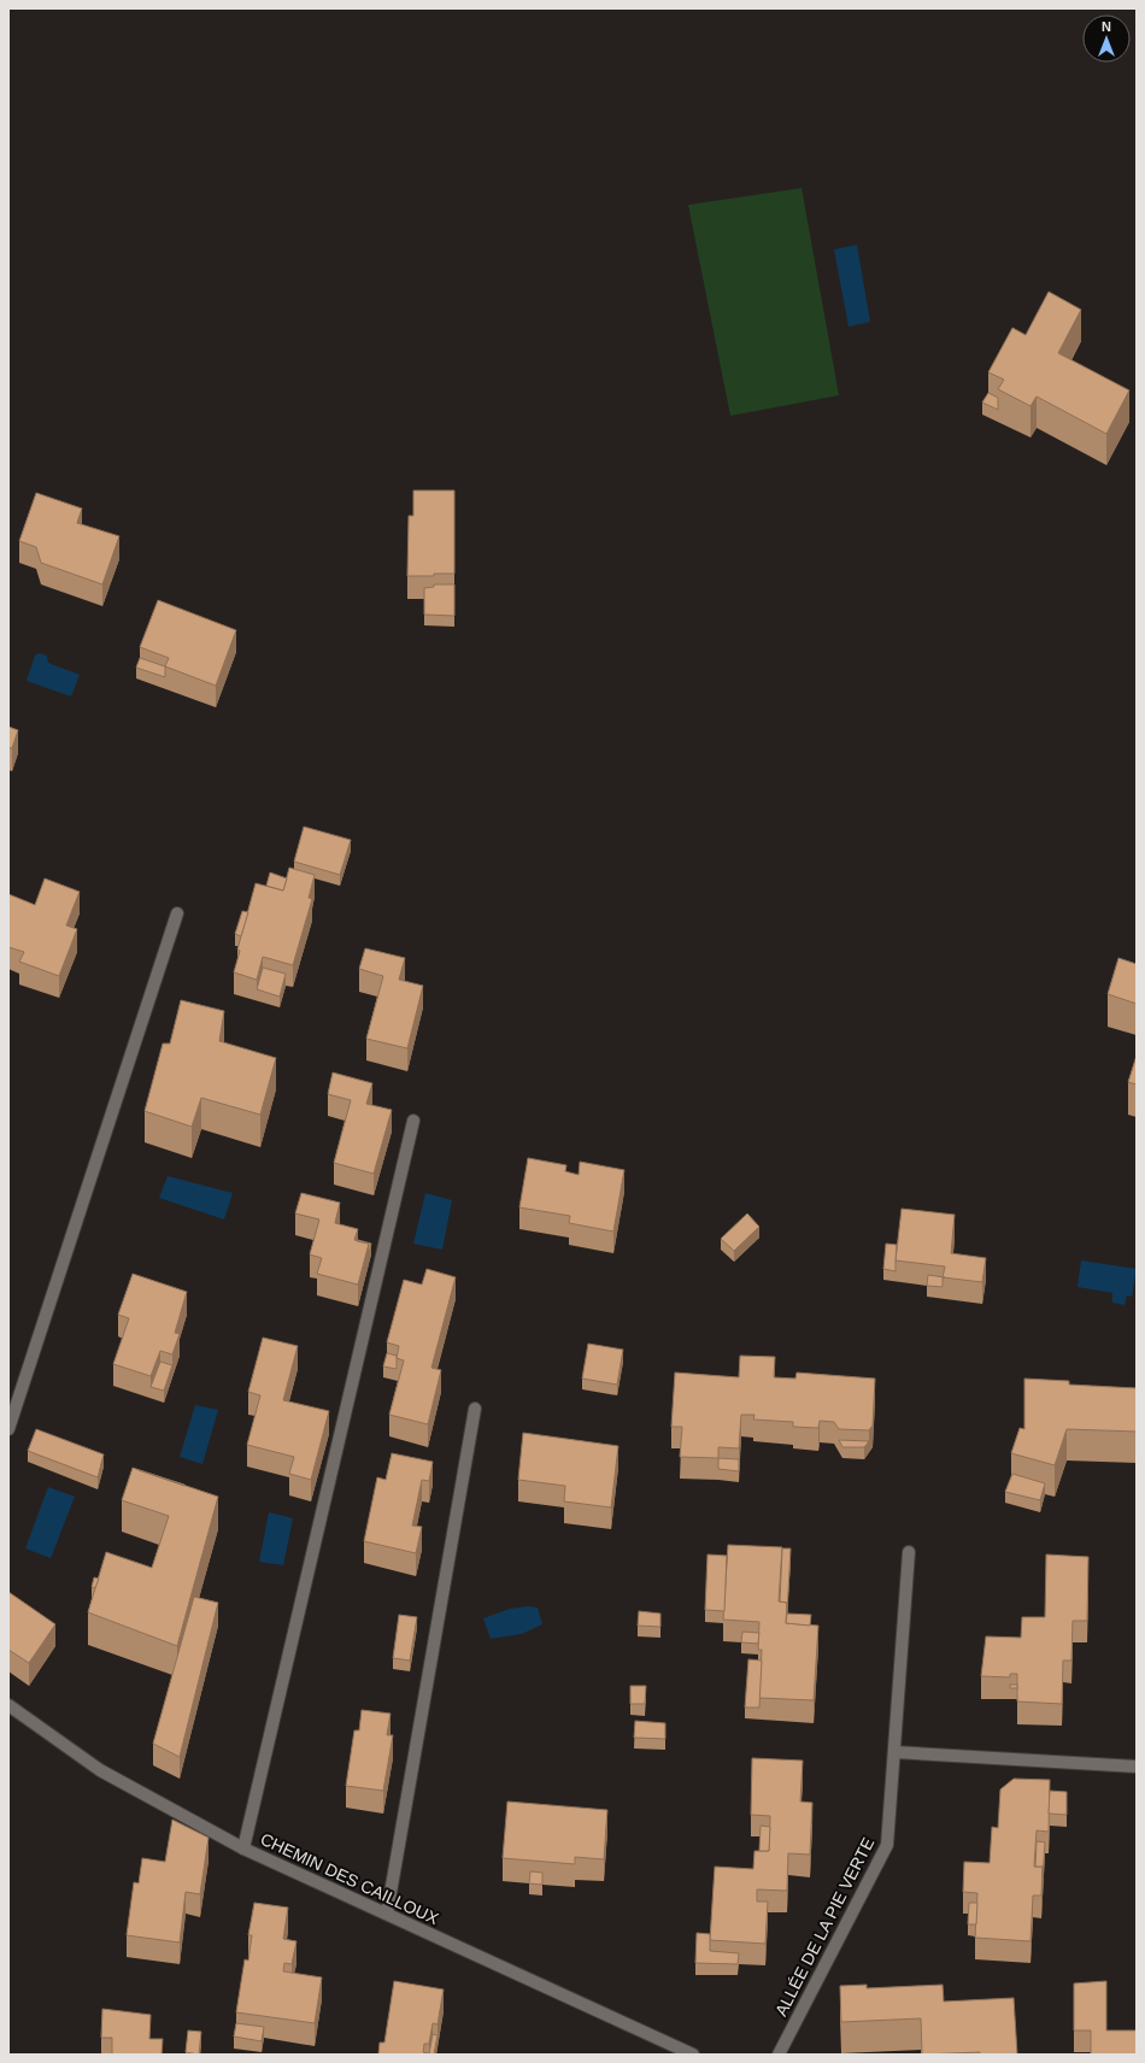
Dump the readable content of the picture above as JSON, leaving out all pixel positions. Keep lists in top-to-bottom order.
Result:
{
  "streets": {
    "street": ["CHEMIN DES CAILLOUX", "ALLÉE DE LA PIE VERTE"]
  },
  "north": "top"
}
